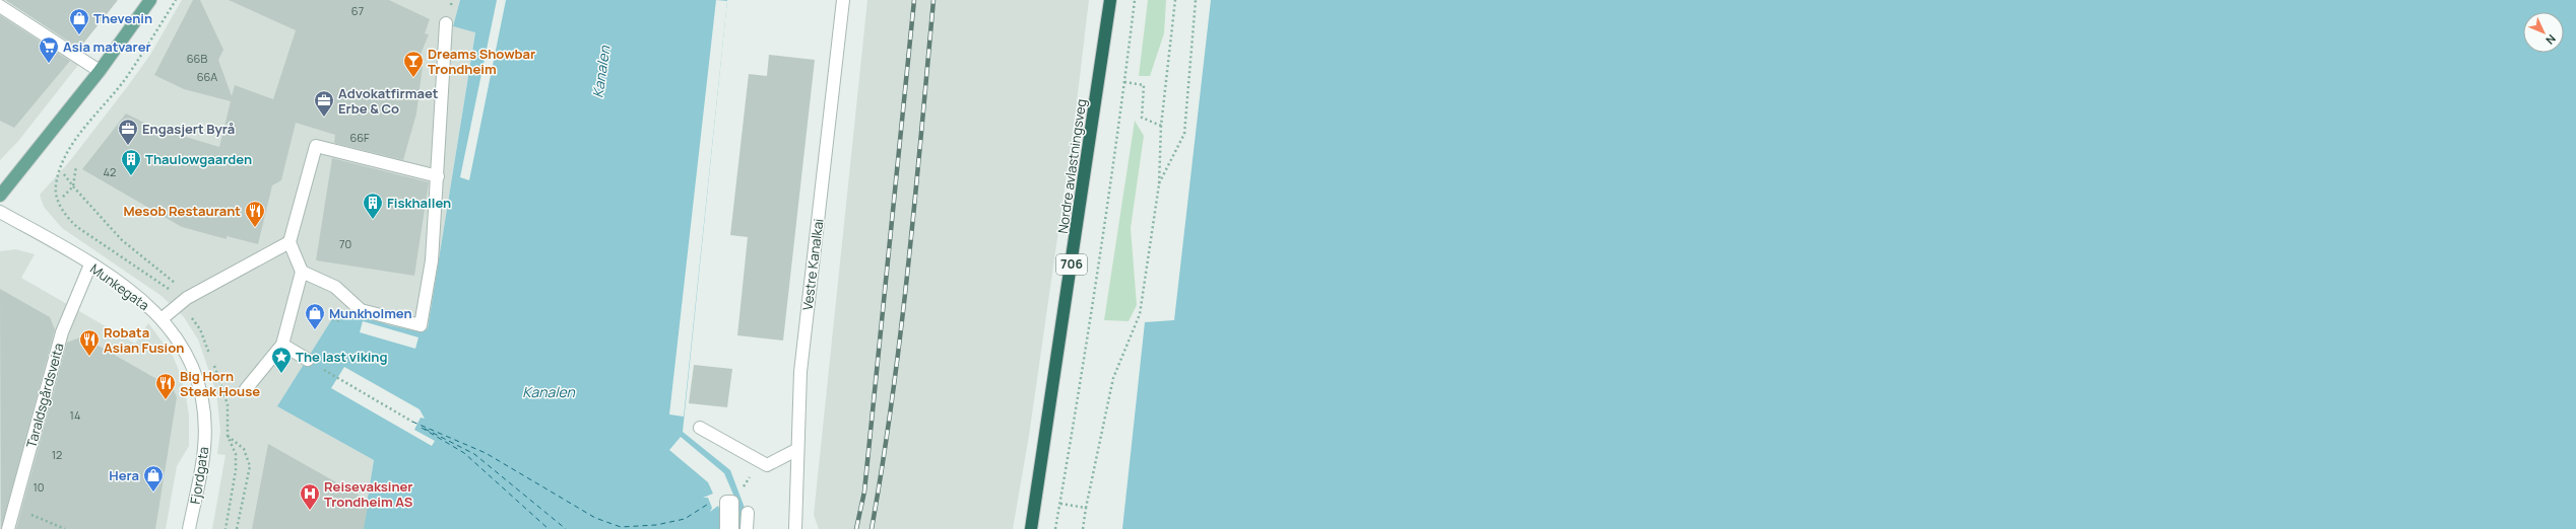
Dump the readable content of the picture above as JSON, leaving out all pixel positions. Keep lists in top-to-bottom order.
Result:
{
  "streets": {
    "highway": ["Nordre avlastningsveg", "706"],
    "street": [
      "Vestre Kanalkai",
      "Munkegata",
      "Taraldsgårdsveita",
      "Fjordgata"
    ]
  },
  "crossings": [
    ["Munkegata", "Taraldsgårdsveita"],
    ["Munkegata", "Fjordgata"]
  ],
  "water": ["Kanalen"],
  "places": {
    "shop": ["Thevenin", "Munkholmen", "Hera"],
    "supermarket": ["Asia matvarer"],
    "bar": ["Dreams Showbar Trondheim"],
    "office": ["Advokatfirmaet Erbe & Co", "Engasjert Byrå"],
    "building": ["Thaulowgaarden", "Fiskhallen"],
    "restaurant": ["Mesob Restaurant", "Robata Asian Fusion", "Big Horn Steak House"],
    "place": ["The last viking"],
    "hospital": ["Reisevaksiner Trondheim AS"]
  },
  "house_numbers": [
    "67",
    "66B",
    "66A",
    "66F",
    "42",
    "70",
    "14",
    "12",
    "10"
  ],
  "north": "bottom right"
}
